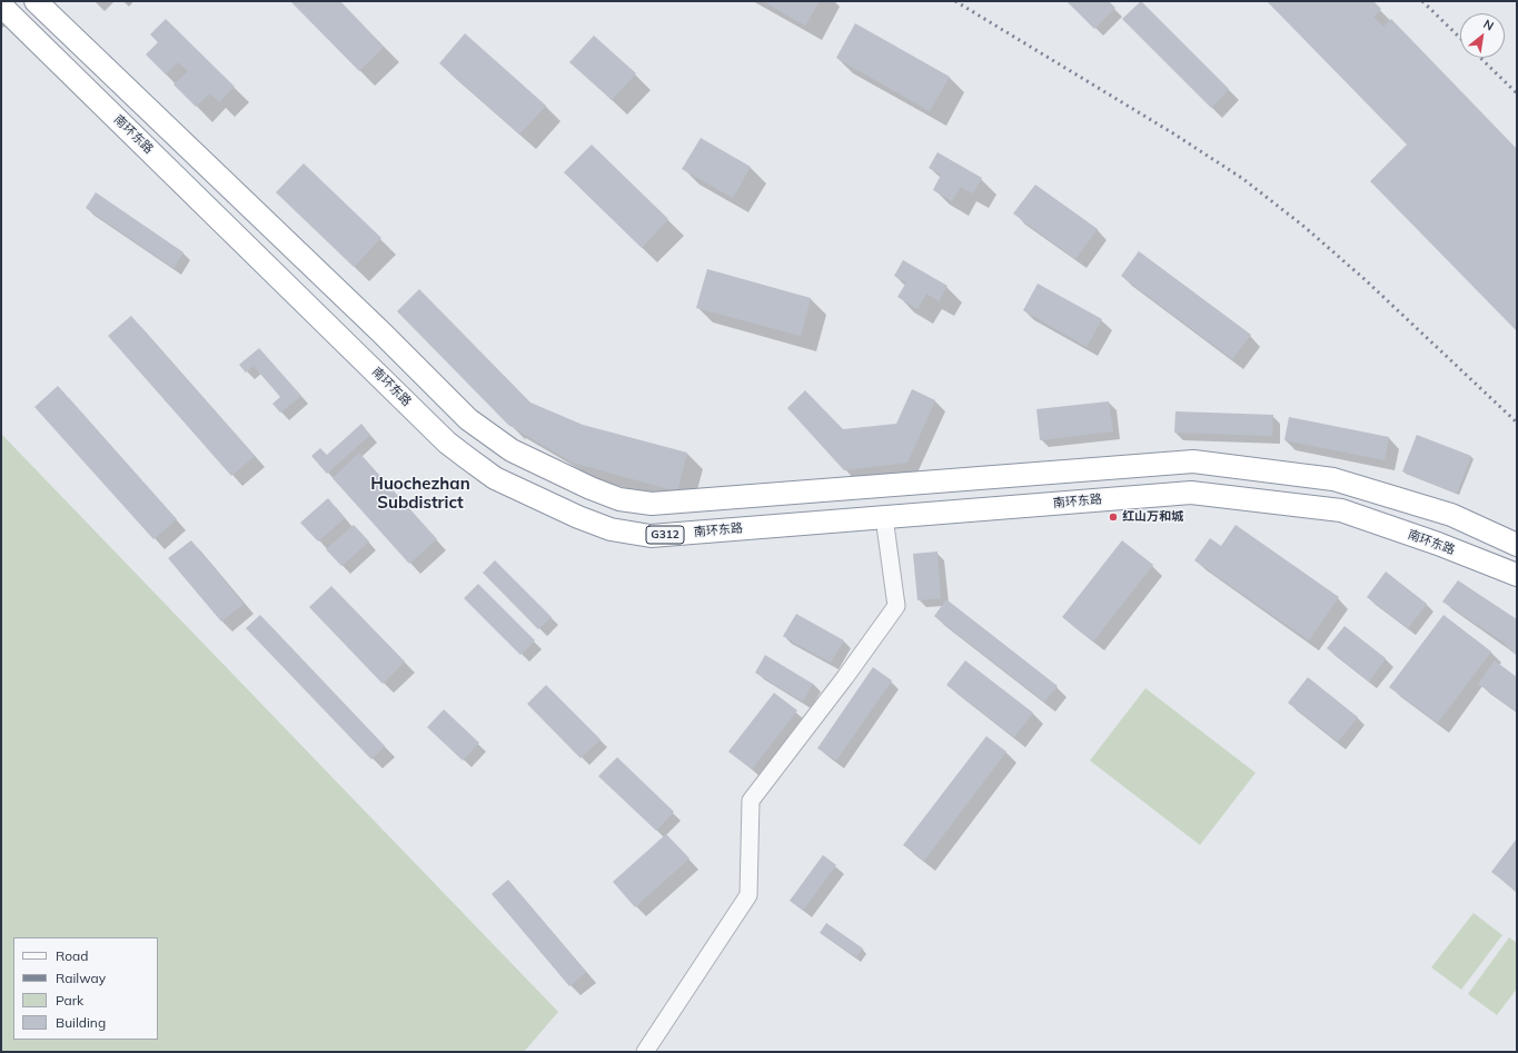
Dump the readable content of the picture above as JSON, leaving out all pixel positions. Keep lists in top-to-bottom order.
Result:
{
  "streets": {
    "highway": ["南环东路", "G312"]
  },
  "districts": ["Huochezhan Subdistrict"],
  "places": ["红山万和城"],
  "legend": [
    "Road",
    "Railway",
    "Park",
    "Building"
  ],
  "north": "top right"
}
